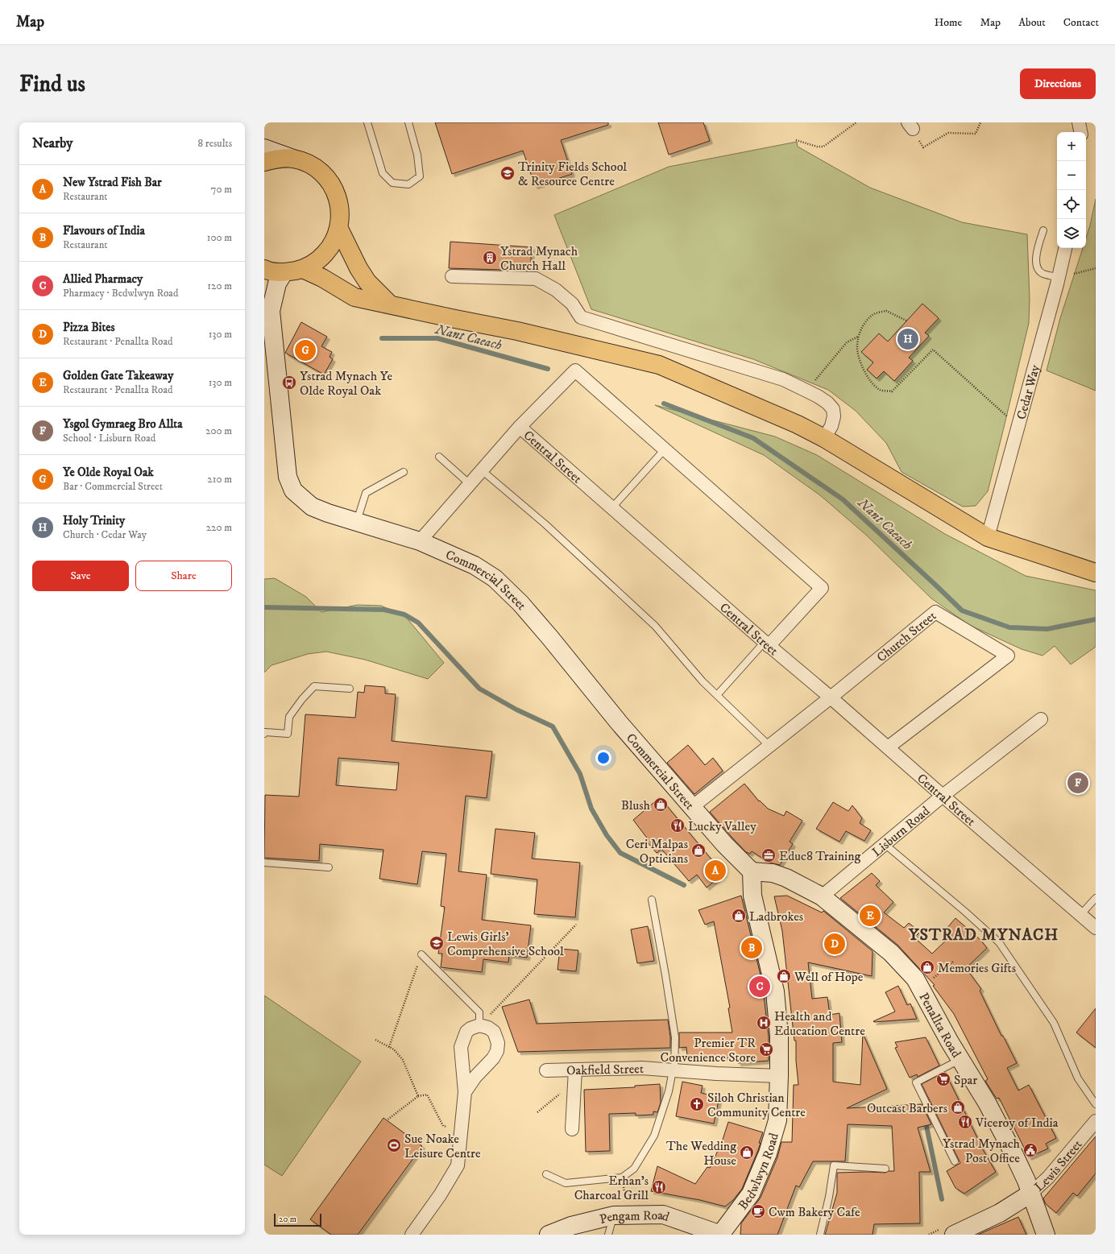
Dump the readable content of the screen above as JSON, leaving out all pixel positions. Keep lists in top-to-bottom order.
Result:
{
  "streets": {
    "street": [
      "Cedar Way",
      "Central Street",
      "Commercial Street",
      "Church Street",
      "Lisburn Road",
      "Penallta Road",
      "Oakfield Street",
      "Lewis Street",
      "Bedwlwyn Road",
      "Pengam Road"
    ]
  },
  "crossings": [
    ["Central Street", "Commercial Street"],
    ["Central Street", "Church Street"],
    ["Central Street", "Lisburn Road"],
    ["Commercial Street", "Church Street"],
    ["Commercial Street", "Penallta Road"],
    ["Commercial Street", "Bedwlwyn Road"],
    ["Lisburn Road", "Penallta Road"],
    ["Penallta Road", "Lewis Street"],
    ["Penallta Road", "Bedwlwyn Road"],
    ["Oakfield Street", "Bedwlwyn Road"],
    ["Bedwlwyn Road", "Pengam Road"]
  ],
  "districts": ["YSTRAD MYNACH"],
  "water": ["Nant Caeach"],
  "places": {
    "school or university": ["Trinity Fields School & Resource Centre", "Lewis Girls' Comprehensive School"],
    "building": ["Ystrad Mynach Church Hall"],
    "bus stop": ["Ystrad Mynach Ye Olde Royal Oak"],
    "shop": [
      "Blush",
      "Ceri Malpas Opticians",
      "Ladbrokes",
      "Memories Gifts",
      "Well of Hope",
      "Outcast Barbers",
      "The Wedding House"
    ],
    "restaurant": ["Lucky Valley", "Viceroy of India", "Erhan’s Charcoal Grill"],
    "office": ["Educ8 Training"],
    "hospital": ["Health and Education Centre"],
    "supermarket": ["Premier TR Convenience Store", "Spar"],
    "church": ["Siloh Christian Community Centre"],
    "sports": ["Sue Noake Leisure Centre"],
    "public building": ["Ystrad Mynach Post Office"],
    "cafe": ["Cwm Bakery Cafe"]
  },
  "scale_bar": "20 m",
  "page": {
    "header": "Map",
    "nav": [
      "Home",
      "Map",
      "About",
      "Contact"
    ],
    "buttons": [
      "Directions",
      ["Save", "Share"]
    ],
    "title": "Find us",
    "heading": ["Nearby", "8 results"],
    "map_buttons": ["+", "−"],
    "list": [
      {
        "mark": "A",
        "name": "New Ystrad Fish Bar",
        "note": "Restaurant",
        "value": "70 m"
      },
      {
        "mark": "B",
        "name": "Flavours of India",
        "note": "Restaurant",
        "value": "100 m"
      },
      {
        "mark": "C",
        "name": "Allied Pharmacy",
        "note": "Pharmacy · Bedwlwyn Road",
        "value": "120 m"
      },
      {
        "mark": "D",
        "name": "Pizza Bites",
        "note": "Restaurant · Penallta Road",
        "value": "130 m"
      },
      {
        "mark": "E",
        "name": "Golden Gate Takeaway",
        "note": "Restaurant · Penallta Road",
        "value": "130 m"
      },
      {
        "mark": "F",
        "name": "Ysgol Gymraeg Bro Allta",
        "note": "School · Lisburn Road",
        "value": "200 m"
      },
      {
        "mark": "G",
        "name": "Ye Olde Royal Oak",
        "note": "Bar · Commercial Street",
        "value": "210 m"
      },
      {
        "mark": "H",
        "name": "Holy Trinity",
        "note": "Church · Cedar Way",
        "value": "220 m"
      }
    ],
    "pins": [
      "H",
      "G",
      "F",
      "A",
      "E",
      "D",
      "B",
      "C"
    ],
    "scale": "20 m"
  }
}
